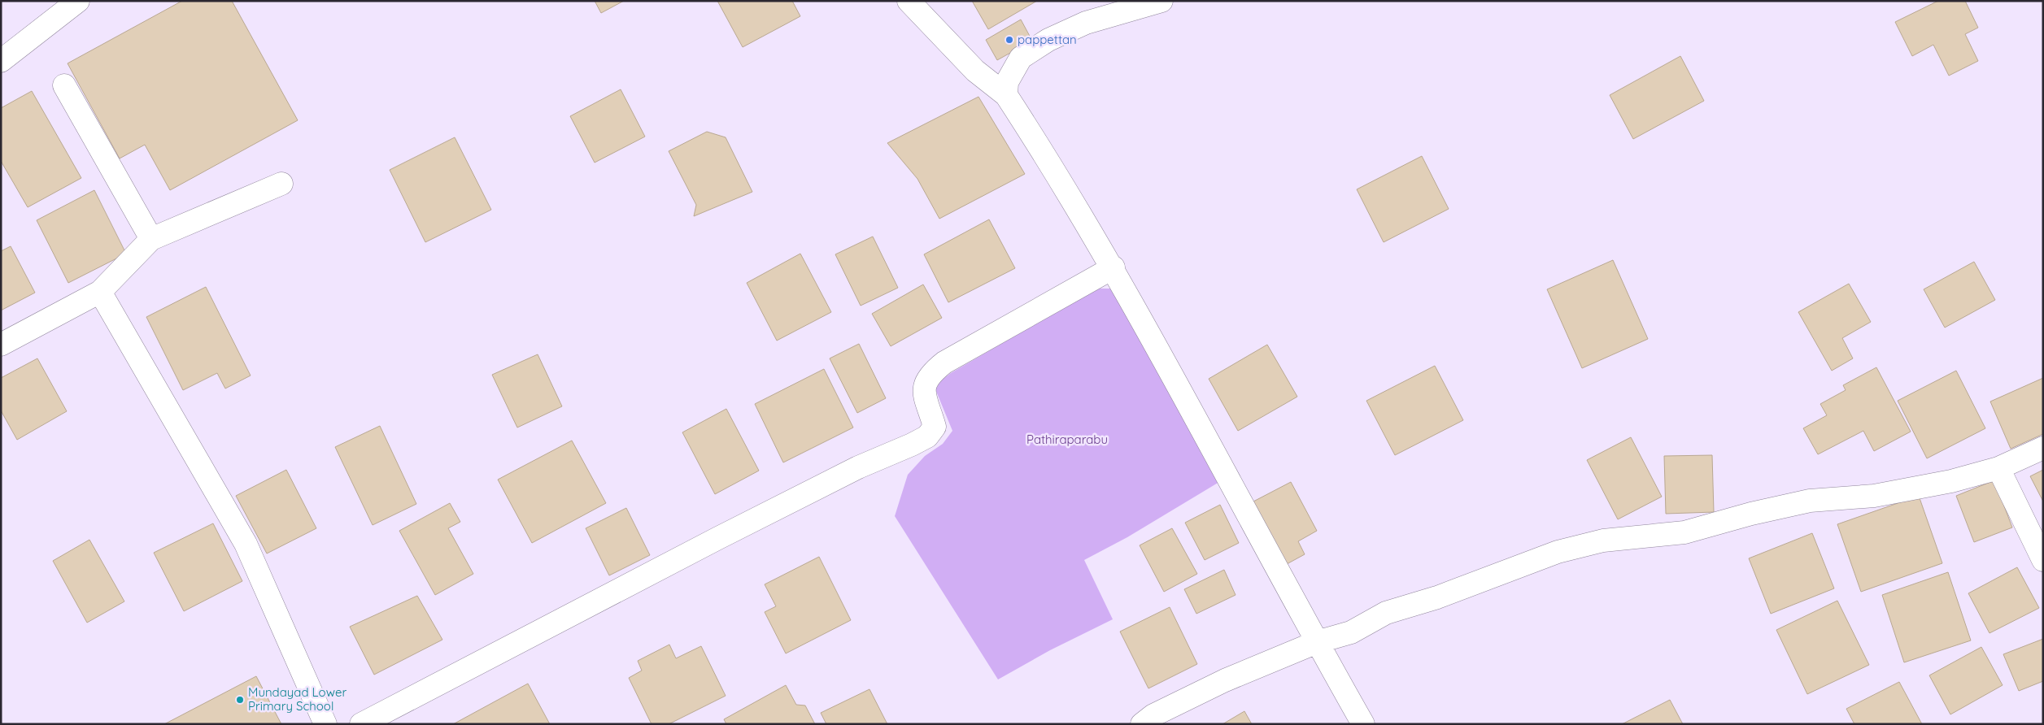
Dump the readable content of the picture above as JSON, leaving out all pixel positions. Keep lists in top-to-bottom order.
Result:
{
  "parks": ["Pathiraparabu"],
  "places": ["pappettan", "Mundayad Lower Primary School"]
}
